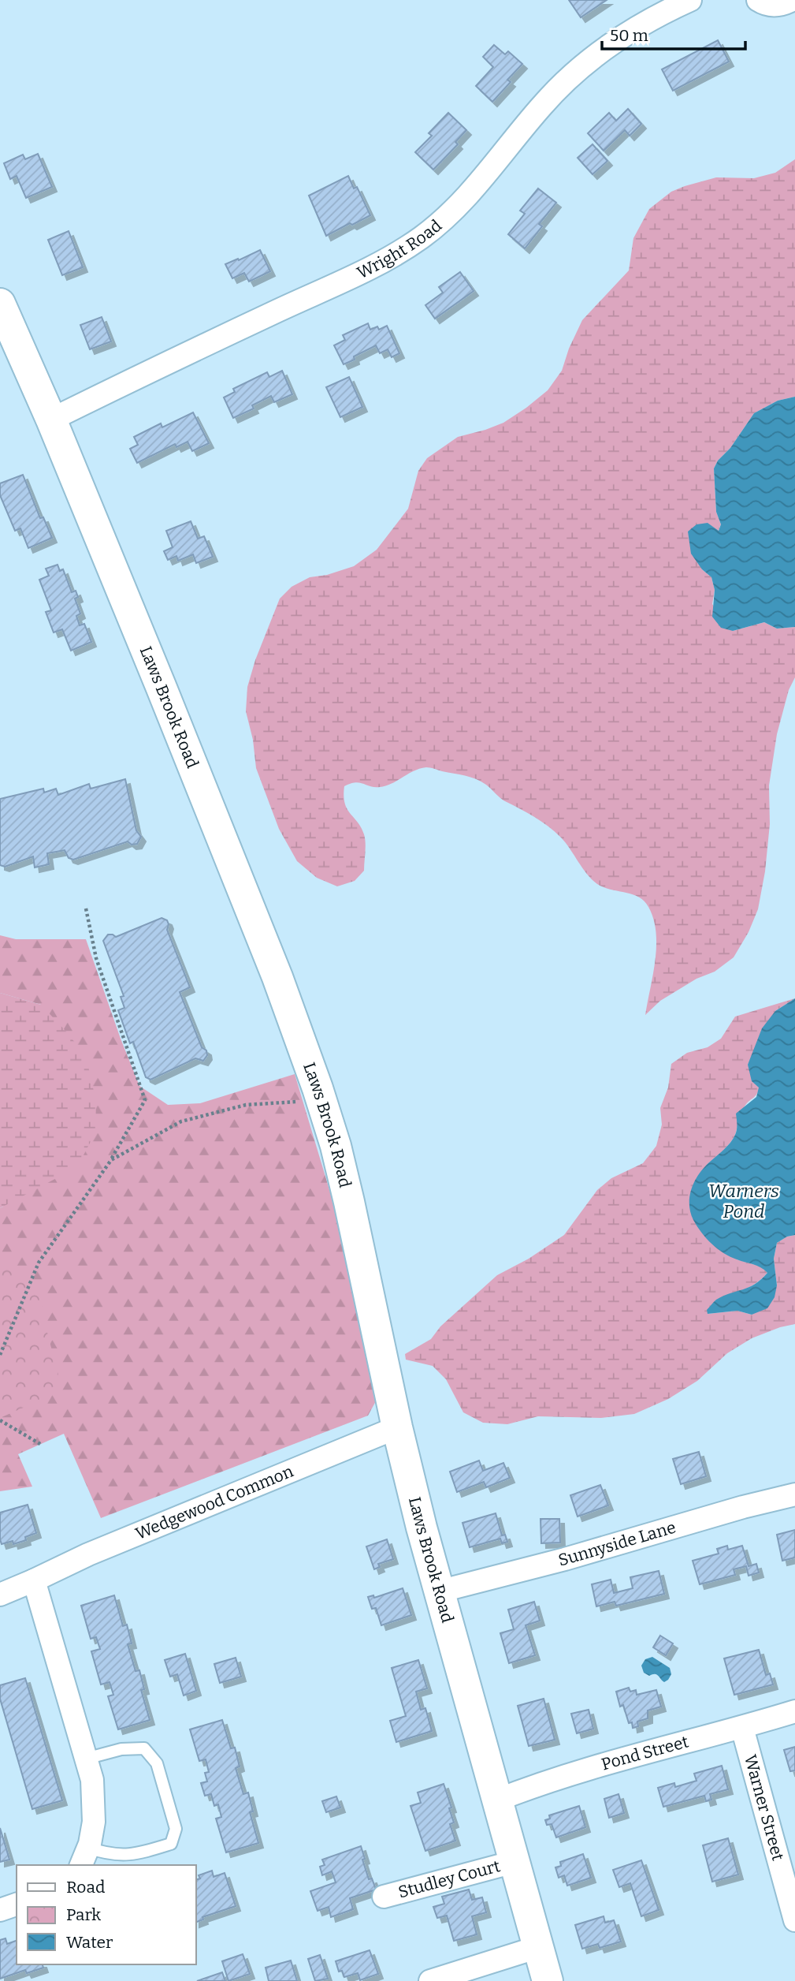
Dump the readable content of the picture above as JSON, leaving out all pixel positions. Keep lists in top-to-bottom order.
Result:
{
  "streets": {
    "street": [
      "Wright Road",
      "Laws Brook Road",
      "Wedgewood Common",
      "Sunnyside Lane",
      "Pond Street",
      "Warner Street",
      "Studley Court"
    ]
  },
  "crossings": [
    ["Wright Road", "Laws Brook Road"],
    ["Laws Brook Road", "Wedgewood Common"],
    ["Laws Brook Road", "Sunnyside Lane"],
    ["Laws Brook Road", "Pond Street"],
    ["Laws Brook Road", "Studley Court"],
    ["Pond Street", "Warner Street"]
  ],
  "water": ["Warners Pond"],
  "legend": ["Road", "Park", "Water"],
  "scale_bar": "50 m"
}
